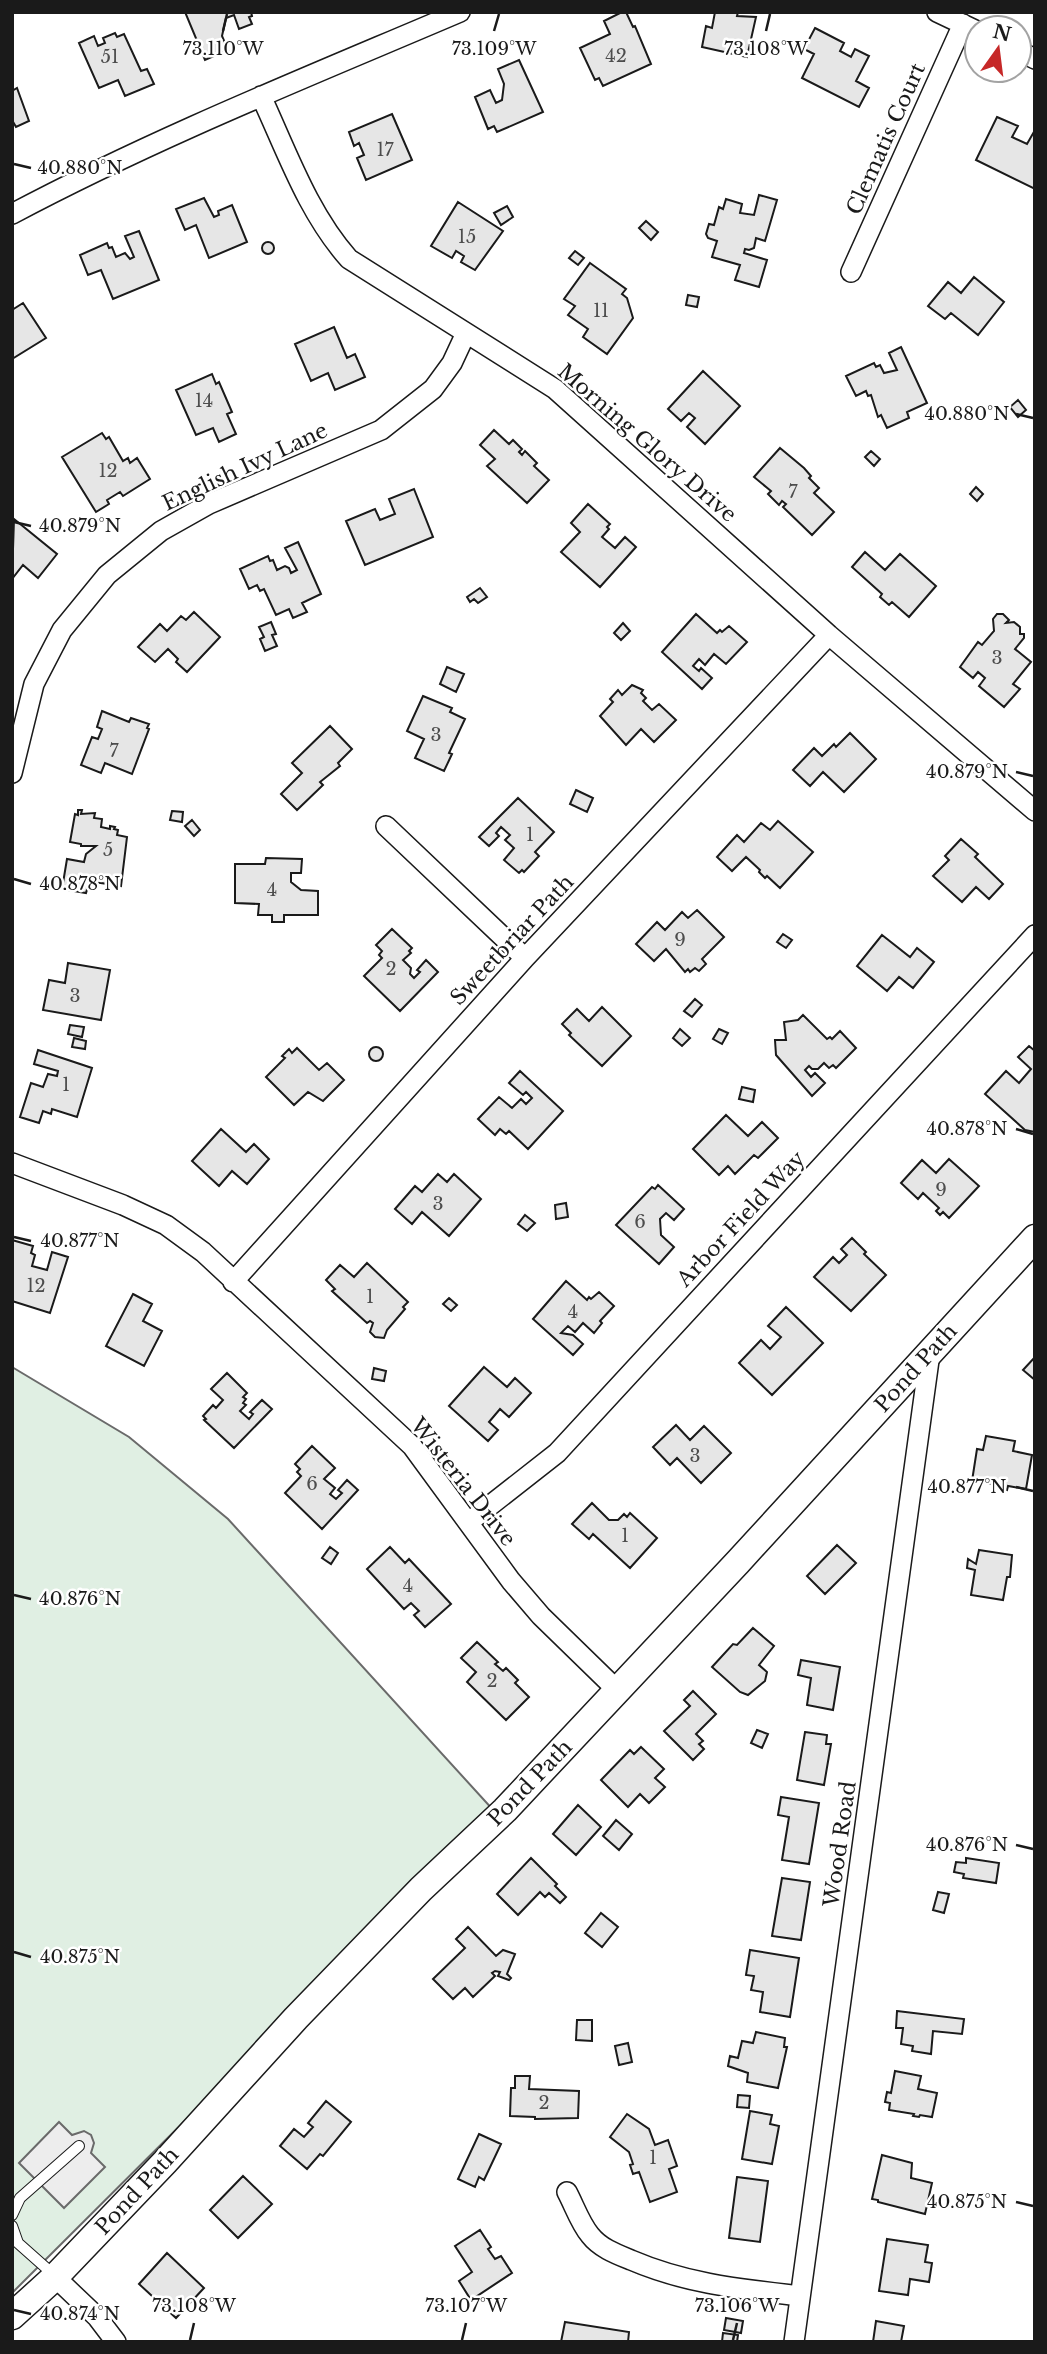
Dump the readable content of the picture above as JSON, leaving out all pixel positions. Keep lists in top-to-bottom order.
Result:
{
  "streets": {
    "street": [
      "Clematis Court",
      "Morning Glory Drive",
      "English Ivy Lane",
      "Sweetbriar Path",
      "Arbor Field Way",
      "Pond Path",
      "Wisteria Drive",
      "Wood Road"
    ]
  },
  "crossings": [
    ["Morning Glory Drive", "English Ivy Lane"],
    ["Morning Glory Drive", "Sweetbriar Path"],
    ["Sweetbriar Path", "Wisteria Drive"],
    ["Arbor Field Way", "Wisteria Drive"],
    ["Pond Path", "Wisteria Drive"],
    ["Pond Path", "Wood Road"]
  ],
  "house_numbers": [
    "42",
    "51",
    "17",
    "15",
    "11",
    "14",
    "12",
    "7",
    "3",
    "3",
    "7",
    "1",
    "5",
    "4",
    "9",
    "2",
    "3",
    "1",
    "9",
    "3",
    "6",
    "12",
    "1",
    "4",
    "3",
    "6",
    "1",
    "4",
    "2",
    "2",
    "1"
  ],
  "north": "top",
  "coordinates": [
    "73.110°W",
    "73.109°W",
    "73.108°W",
    "40.880°N",
    "40.879°N",
    "40.878°N",
    "40.877°N",
    "40.876°N",
    "40.875°N",
    "73.107°W",
    "73.106°W",
    "40.874°N"
  ]
}
